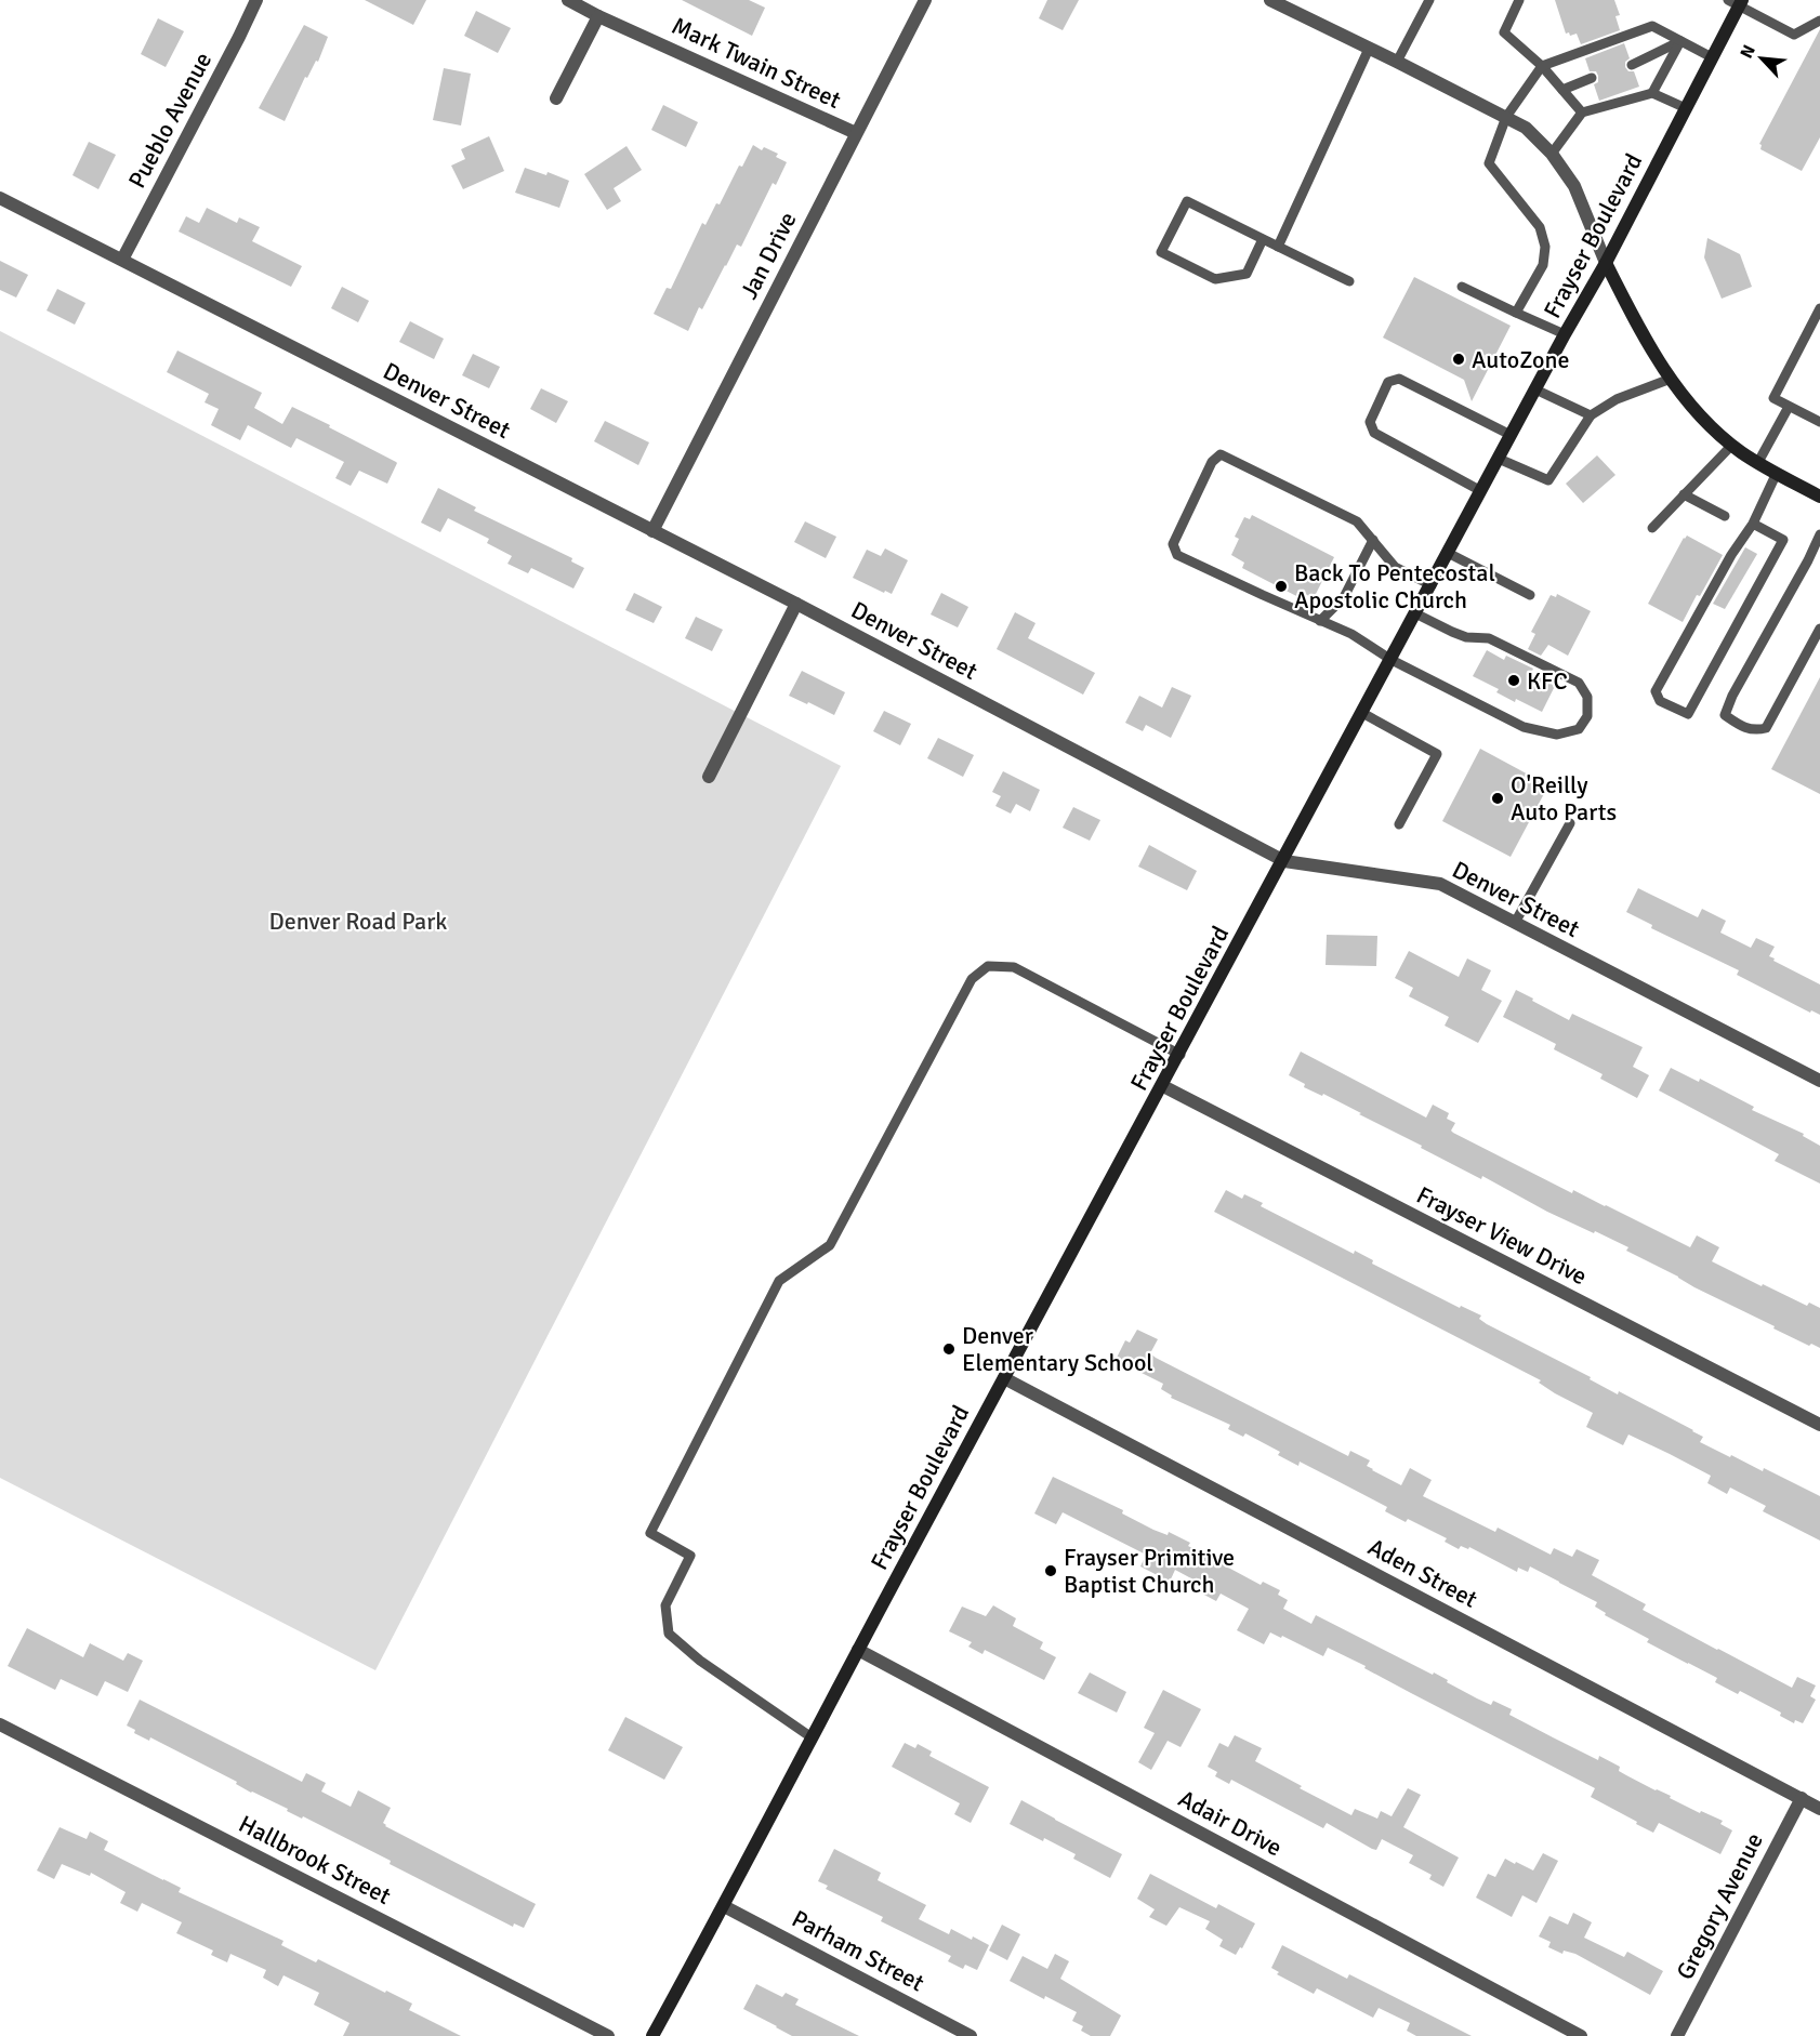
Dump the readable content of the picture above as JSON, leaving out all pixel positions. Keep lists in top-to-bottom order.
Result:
{
  "streets": {
    "main road": ["Frayser Boulevard"],
    "street": [
      "Mark Twain Street",
      "Pueblo Avenue",
      "Jan Drive",
      "Denver Street",
      "Frayser View Drive",
      "Aden Street",
      "Adair Drive",
      "Hallbrook Street",
      "Gregory Avenue",
      "Parham Street"
    ]
  },
  "crossings": [
    ["Mark Twain Street", "Jan Drive"],
    ["Pueblo Avenue", "Denver Street"],
    ["Frayser Boulevard", "Denver Street"],
    ["Frayser Boulevard", "Frayser View Drive"],
    ["Frayser Boulevard", "Aden Street"],
    ["Frayser Boulevard", "Adair Drive"],
    ["Frayser Boulevard", "Parham Street"],
    ["Jan Drive", "Denver Street"],
    ["Aden Street", "Gregory Avenue"]
  ],
  "parks": ["Denver Road Park"],
  "places": [
    "AutoZone",
    "Back To Pentecostal Apostolic Church",
    "KFC",
    "O'Reilly Auto Parts",
    "Denver Elementary School",
    "Frayser Primitive Baptist Church"
  ],
  "north": "top left"
}
